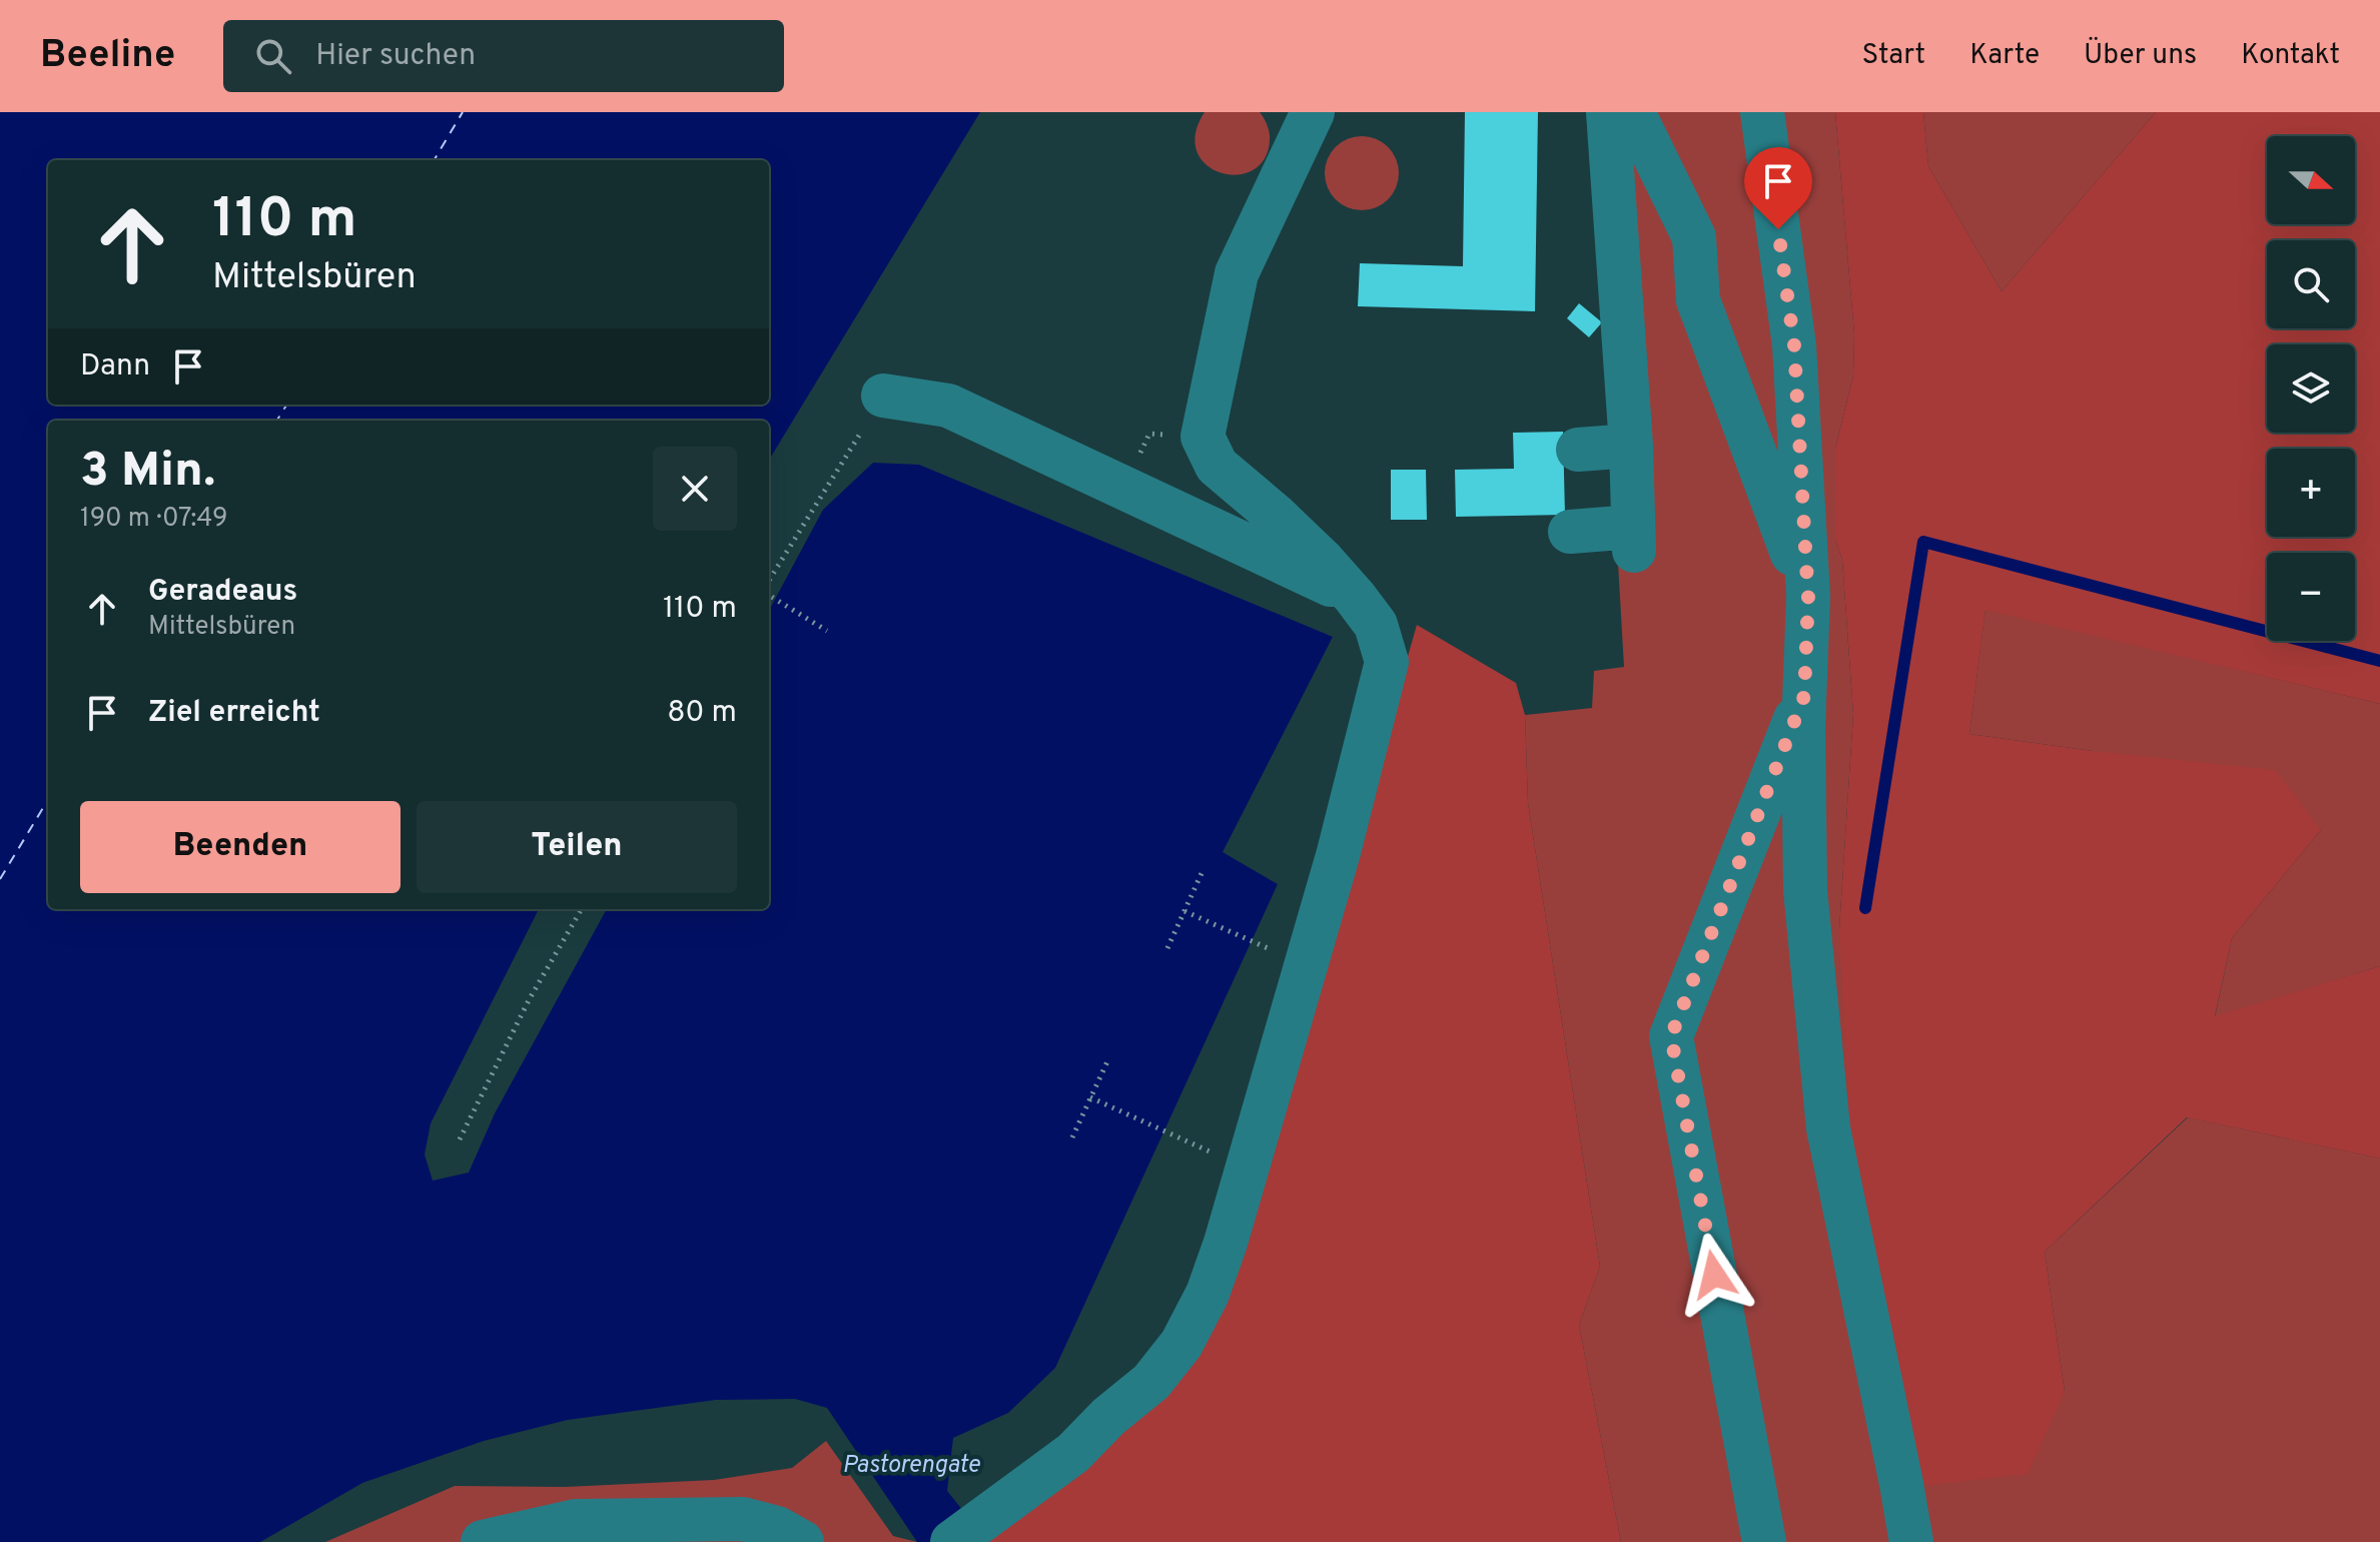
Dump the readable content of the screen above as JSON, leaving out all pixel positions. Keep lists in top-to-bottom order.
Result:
{
  "water": ["Pastorengate"],
  "north": "right",
  "page": {
    "header": "Beeline",
    "search": "Hier suchen",
    "nav": [
      "Start",
      "Karte",
      "Über uns",
      "Kontakt"
    ],
    "map_buttons": ["+", "−"],
    "turn": ["110 m", "Mittelsbüren"],
    "then": "Dann",
    "heading": ["3 Min.", "190 m · 07:49"],
    "list": [
      {
        "name": "Geradeaus",
        "note": "Mittelsbüren",
        "value": "110 m"
      },
      {
        "name": "Ziel erreicht",
        "value": "80 m"
      }
    ],
    "buttons": ["Beenden", "Teilen"]
  }
}
